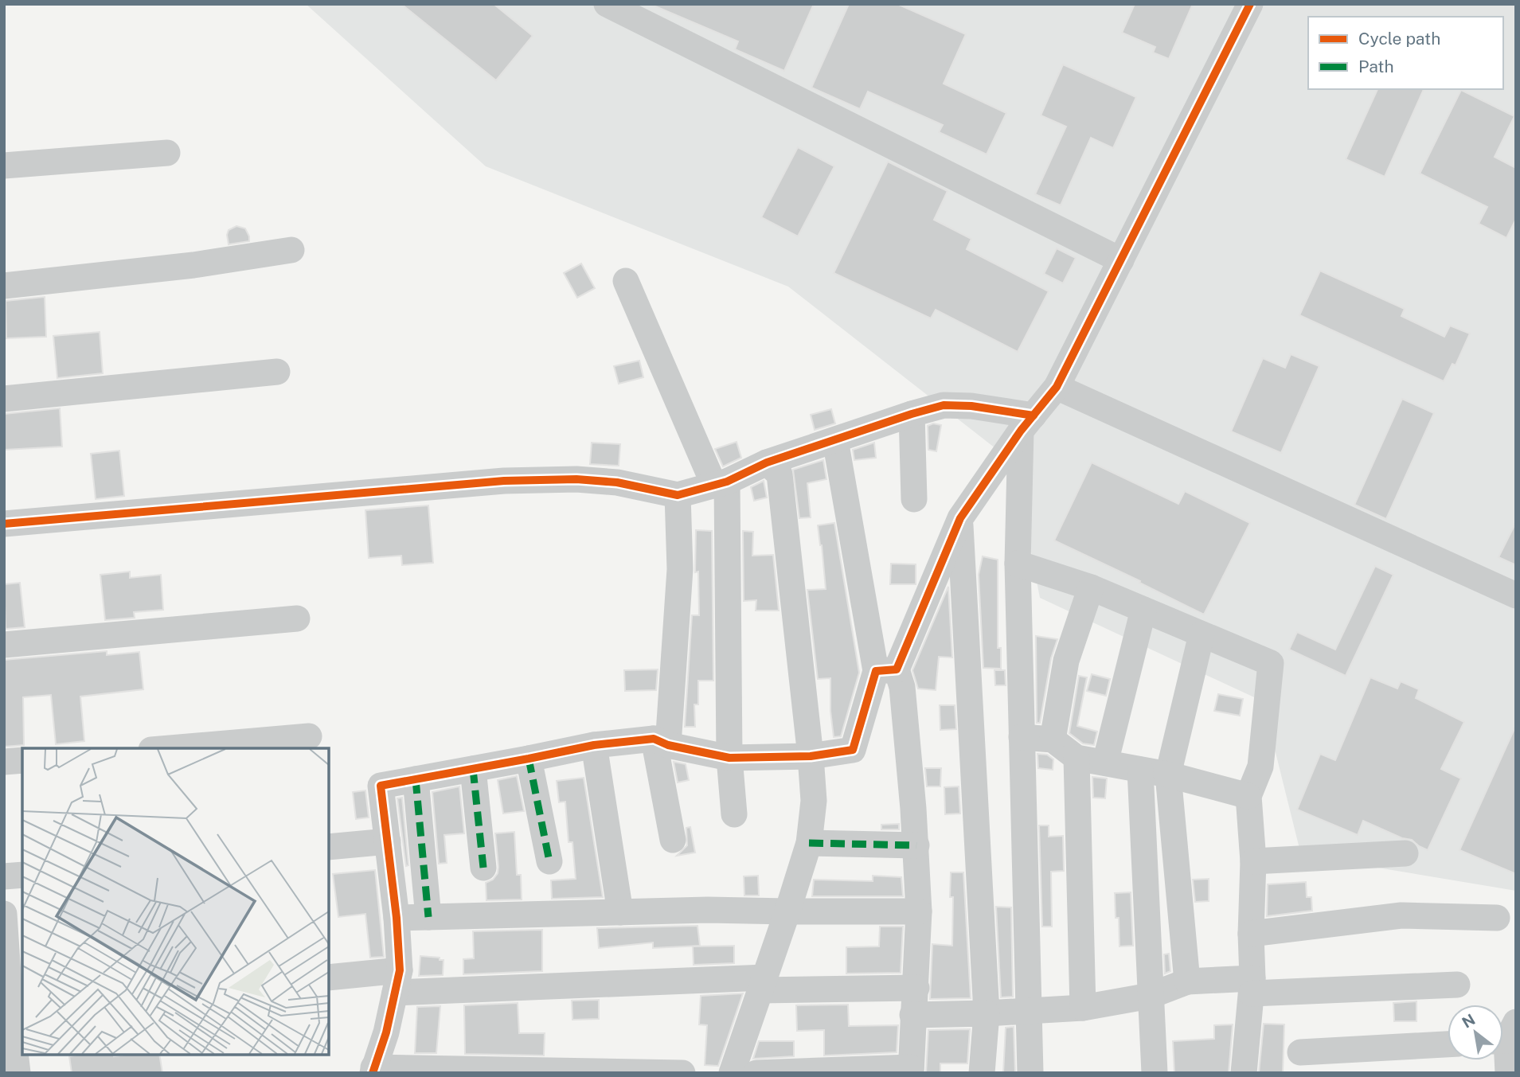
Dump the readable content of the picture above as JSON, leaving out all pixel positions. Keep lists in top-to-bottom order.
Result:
{
  "legend": ["Cycle path", "Path"],
  "north": "top left"
}
